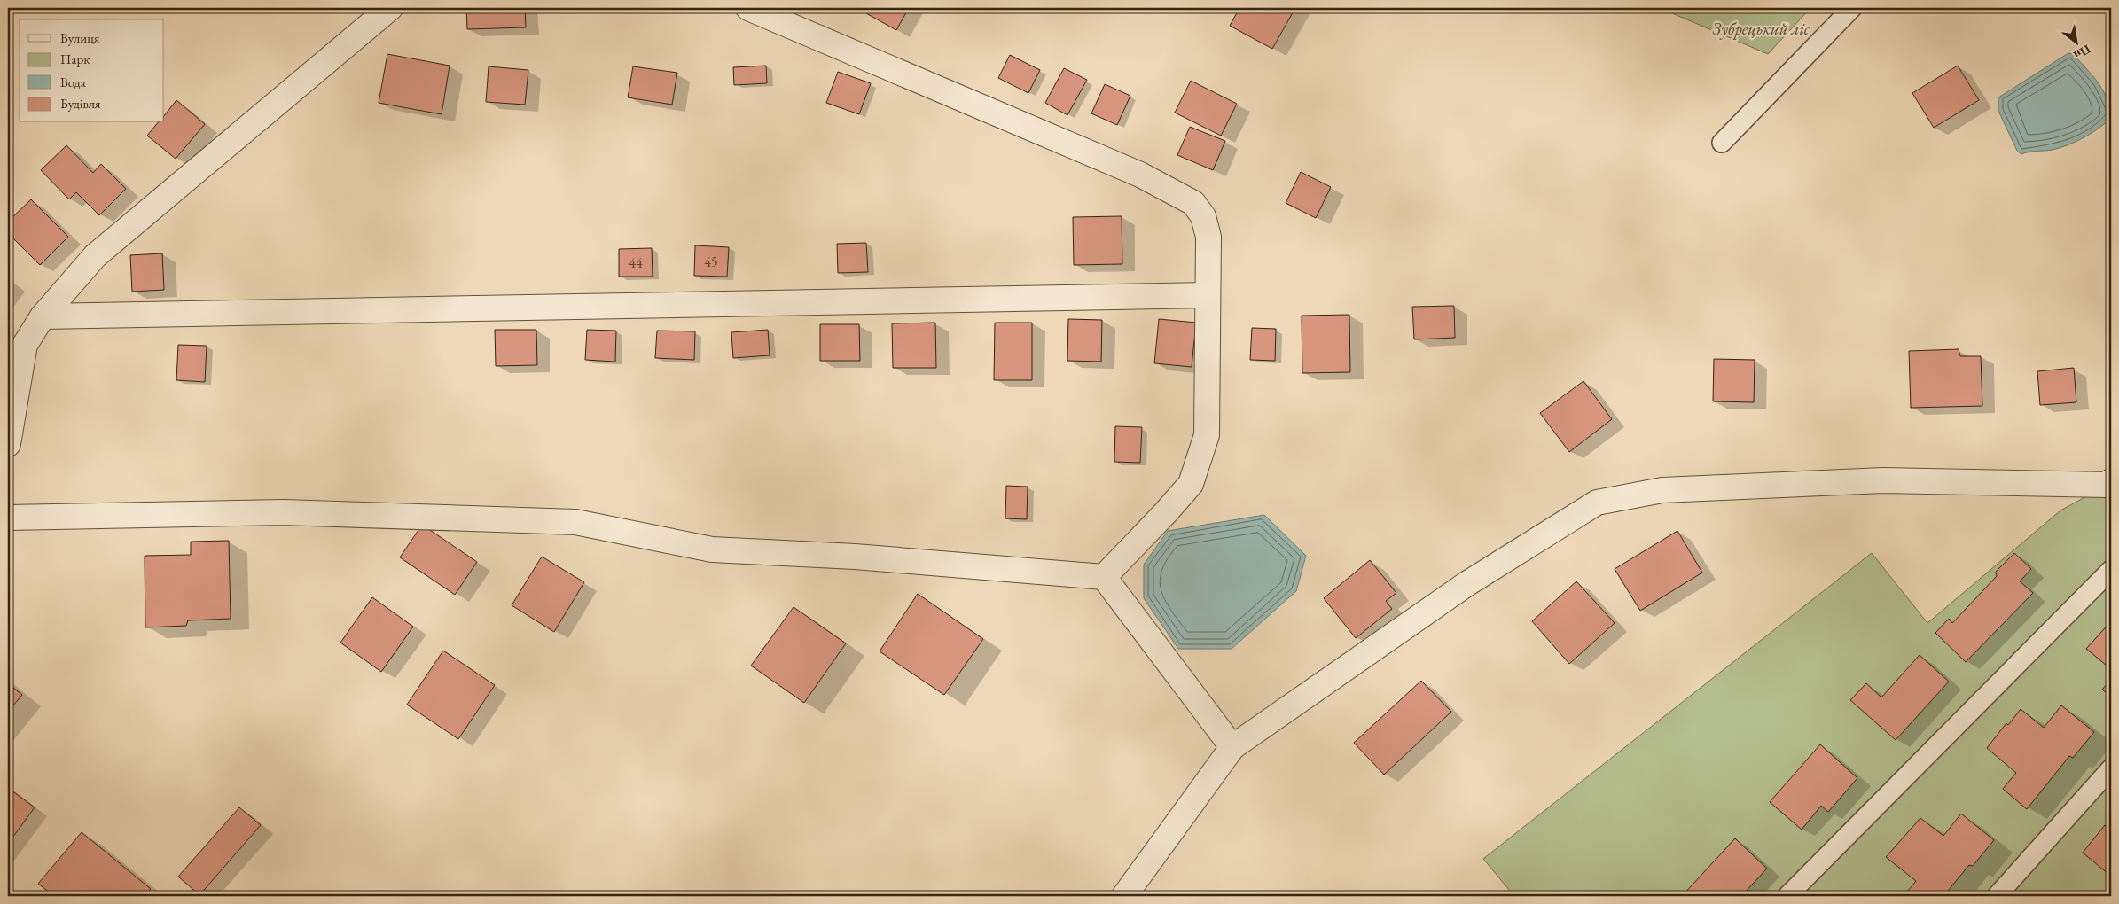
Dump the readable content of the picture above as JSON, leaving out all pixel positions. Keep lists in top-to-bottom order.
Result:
{
  "parks": ["Зубрецький ліс"],
  "house_numbers": ["45", "44"],
  "legend": [
    "Вулиця",
    "Парк",
    "Вода",
    "Будівля"
  ],
  "north": "bottom right"
}
